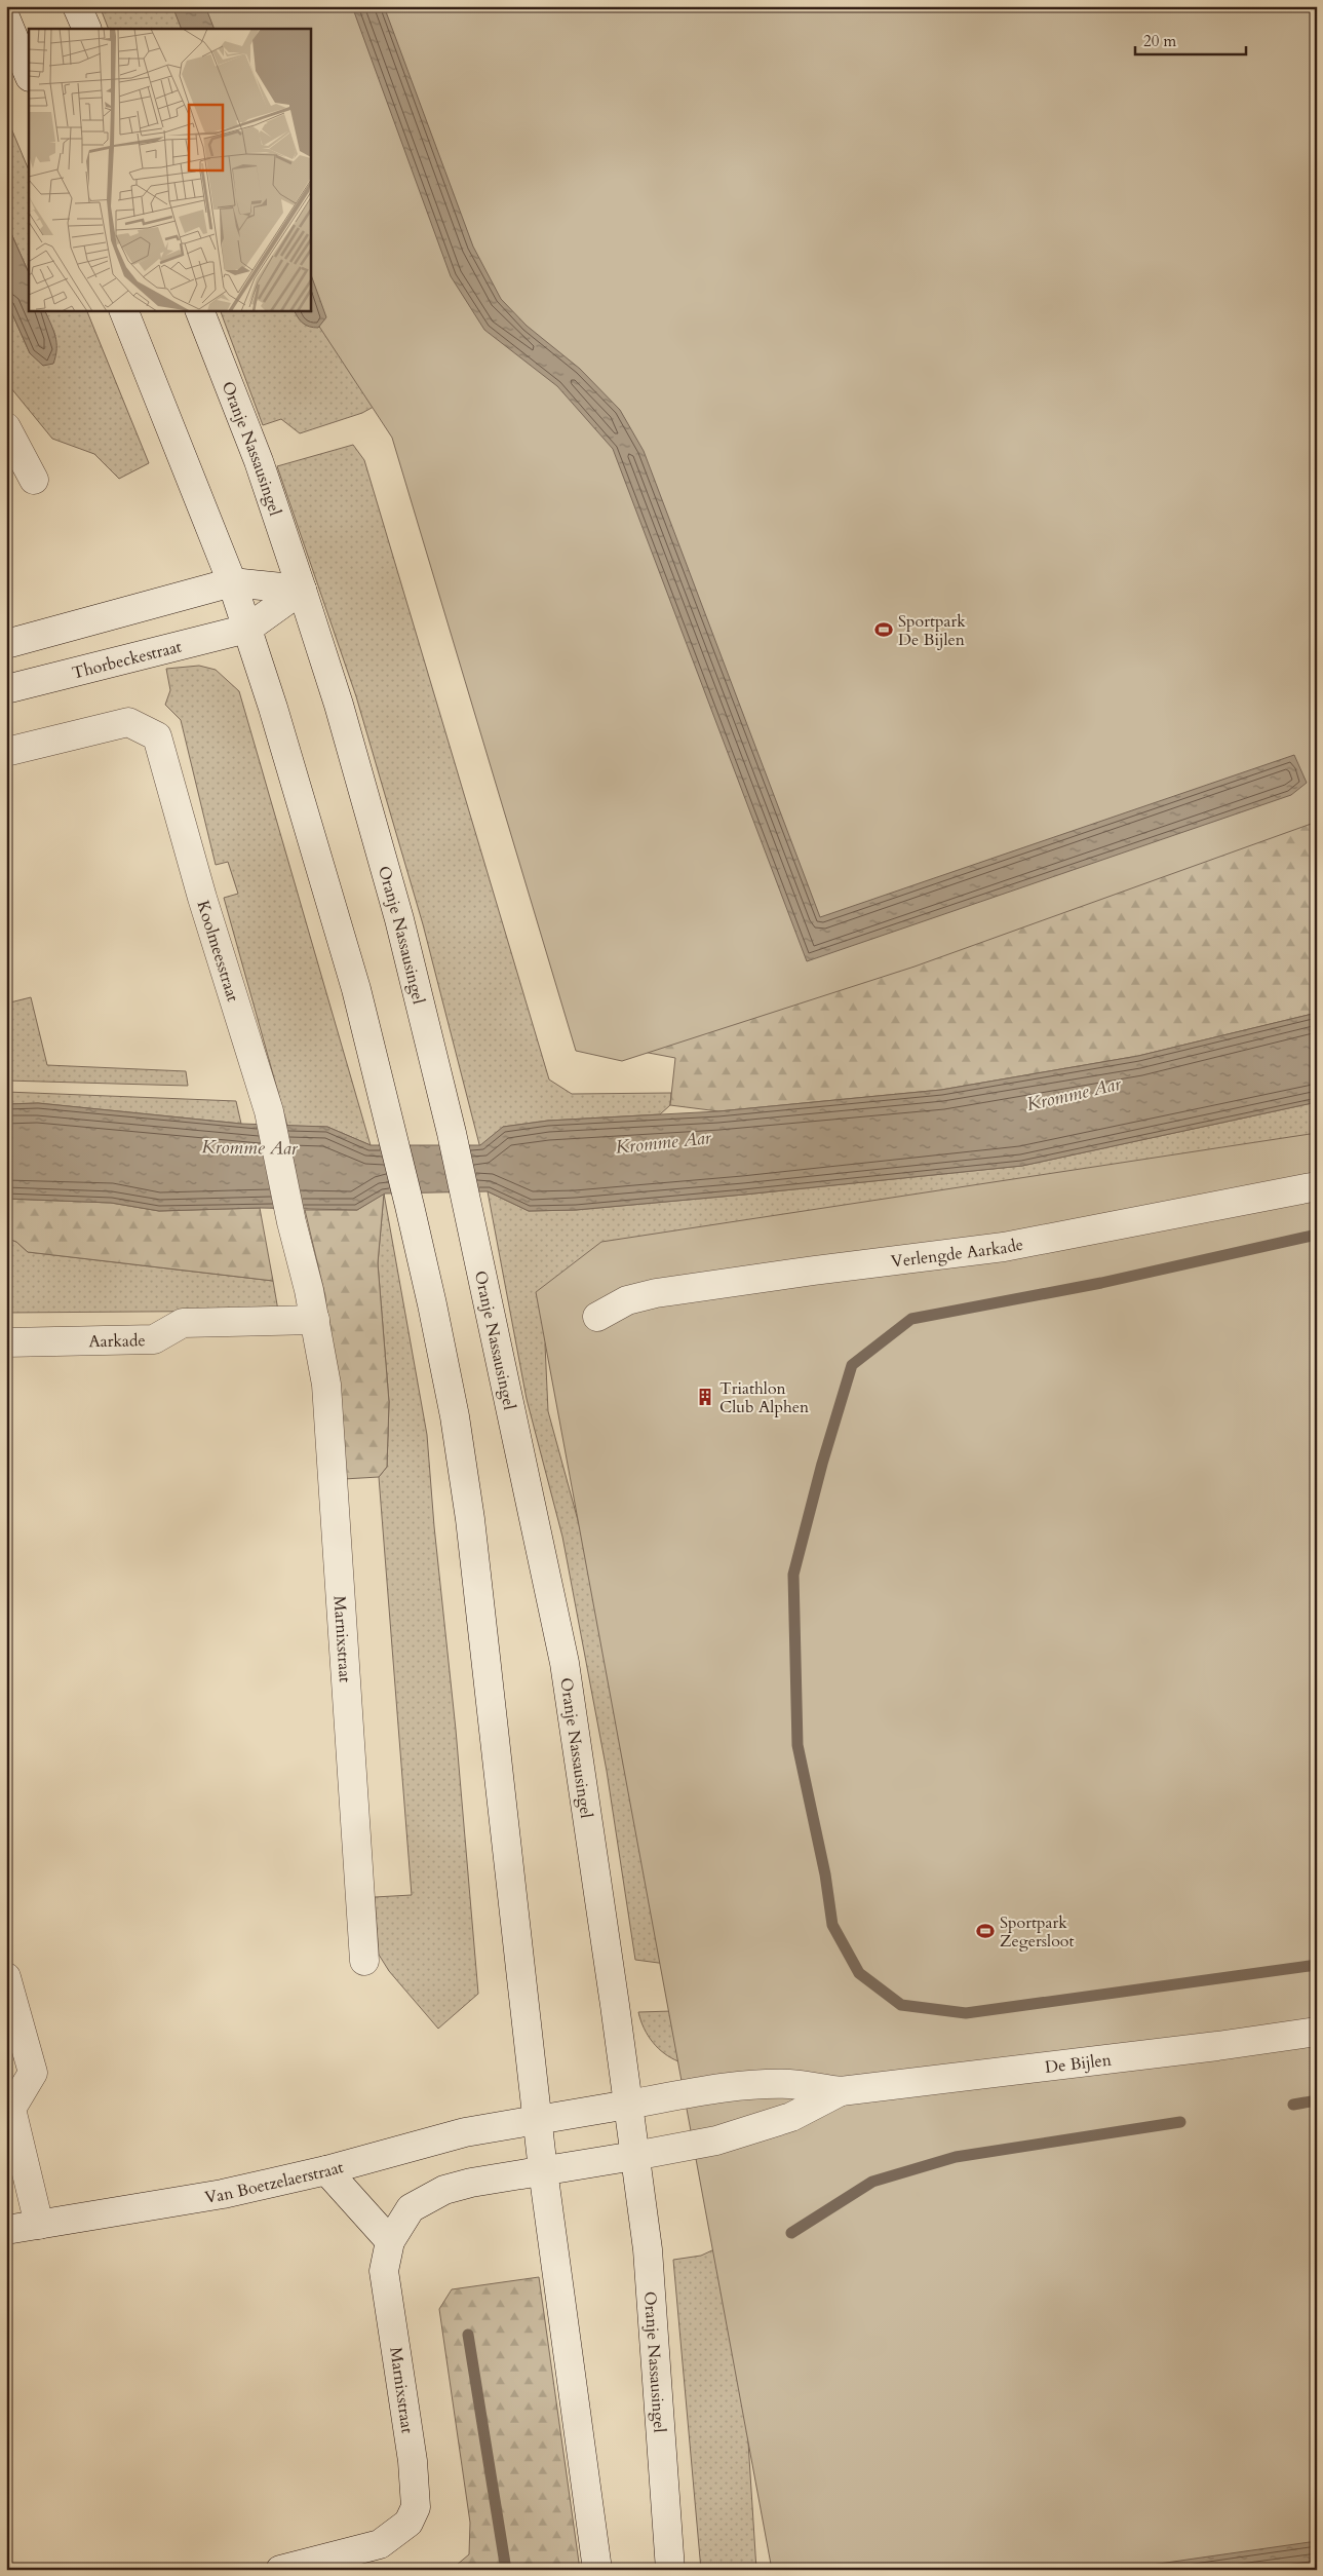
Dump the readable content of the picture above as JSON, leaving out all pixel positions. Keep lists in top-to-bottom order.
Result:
{
  "streets": {
    "street": [
      "Oranje Nassausingel",
      "Thorbeckestraat",
      "Koolmeesstraat",
      "Verlengde Aarkade",
      "Aarkade",
      "Marnixstraat",
      "De Bijlen",
      "Van Boetzelaerstraat"
    ]
  },
  "crossings": [
    ["Oranje Nassausingel", "De Bijlen"],
    ["Koolmeesstraat", "Aarkade"],
    ["Koolmeesstraat", "Marnixstraat"],
    ["Aarkade", "Marnixstraat"]
  ],
  "water": ["Kromme Aar"],
  "places": {
    "sports": ["Sportpark De Bijlen", "Sportpark Zegersloot"],
    "building": ["Triathlon Club Alphen"]
  },
  "scale_bar": "20 m"
}
